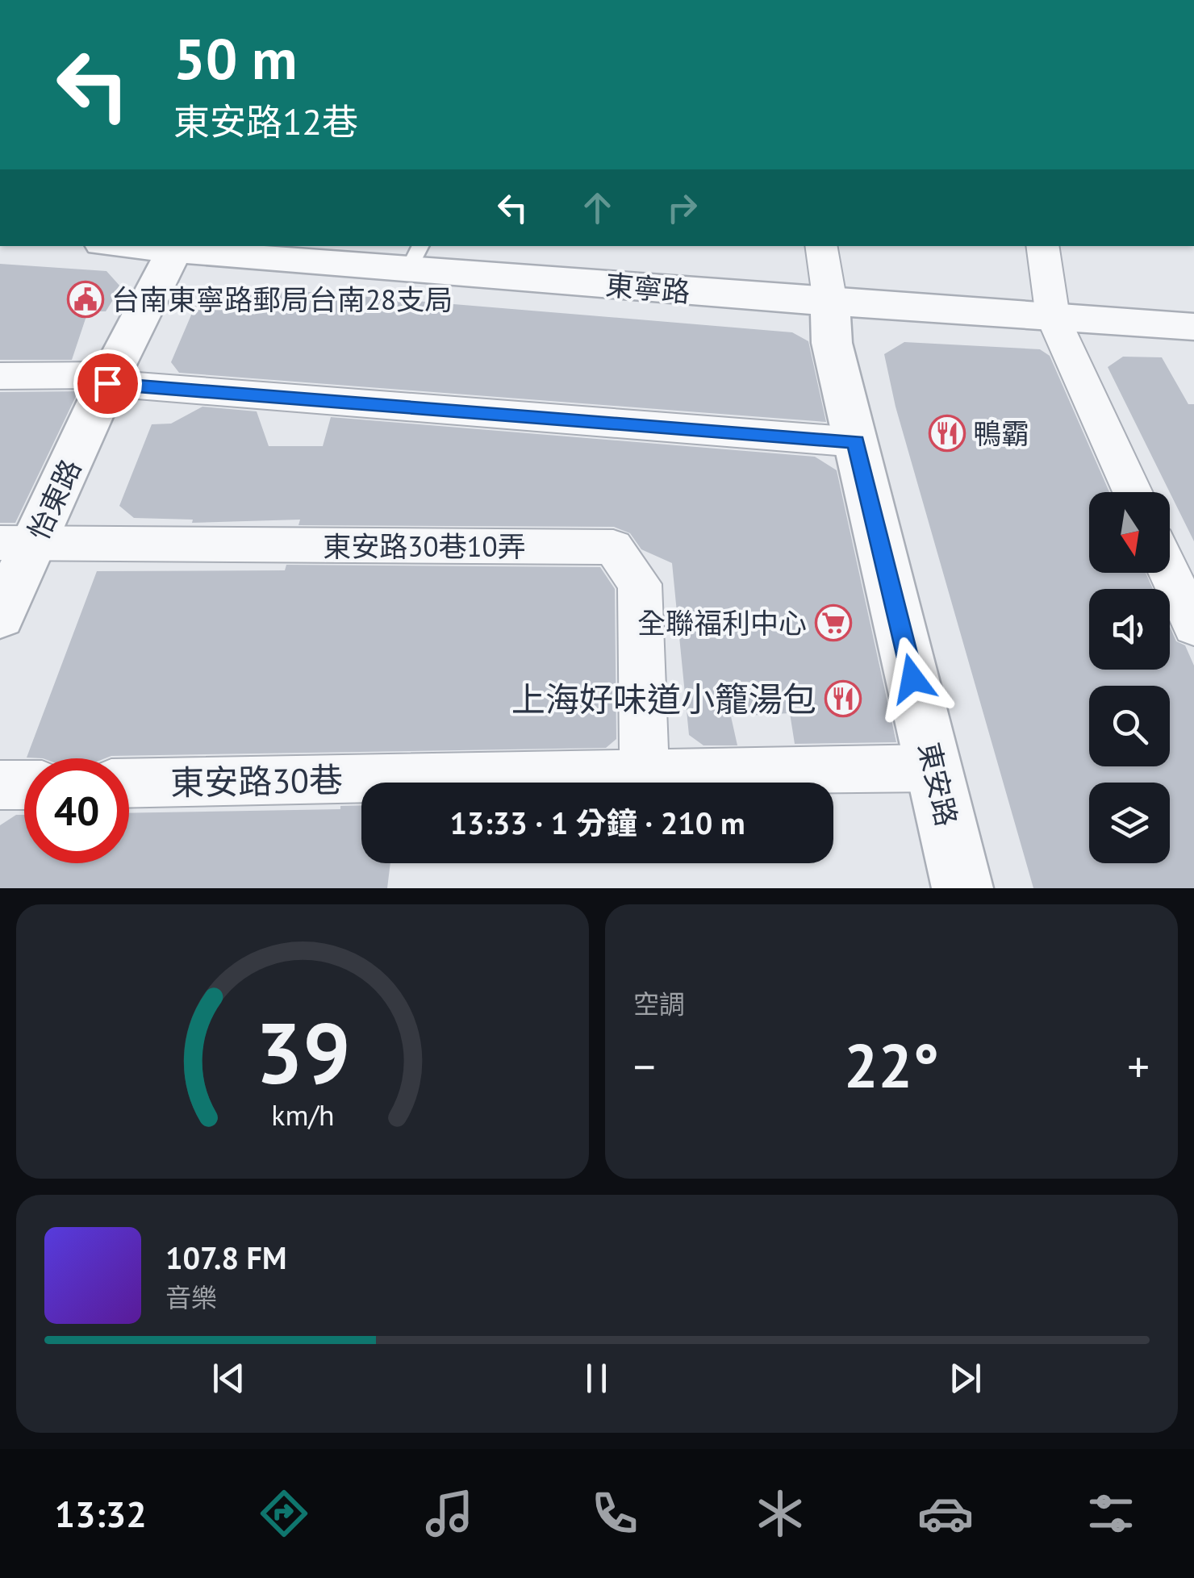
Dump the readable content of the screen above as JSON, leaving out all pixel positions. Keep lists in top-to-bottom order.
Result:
{
  "streets": {
    "street": [
      "東寧路",
      "怡東路",
      "東安路30巷10弄",
      "東安路30巷",
      "東安路"
    ]
  },
  "crossings": [
    ["東寧路", "怡東路"],
    ["東寧路", "東安路"],
    ["怡東路", "東安路30巷10弄"],
    ["東安路30巷10弄", "東安路30巷"],
    ["東安路30巷", "東安路"]
  ],
  "places": {
    "public building": ["台南東寧路郵局台南28支局"],
    "restaurant": ["鴨霸", "上海好味道小籠湯包"],
    "supermarket": ["全聯福利中心"]
  },
  "north": "bottom",
  "page": {
    "turn": ["50 m", "東安路12巷"],
    "limit": "40",
    "trip": "13:33 · 1 分鐘 · 210 m",
    "tile": "空調",
    "heat": ["−", "22°", "+"],
    "song": ["107.8 FM", "音樂"],
    "tabs": "13:32",
    "gauge": ["39", "km/h"]
  }
}
